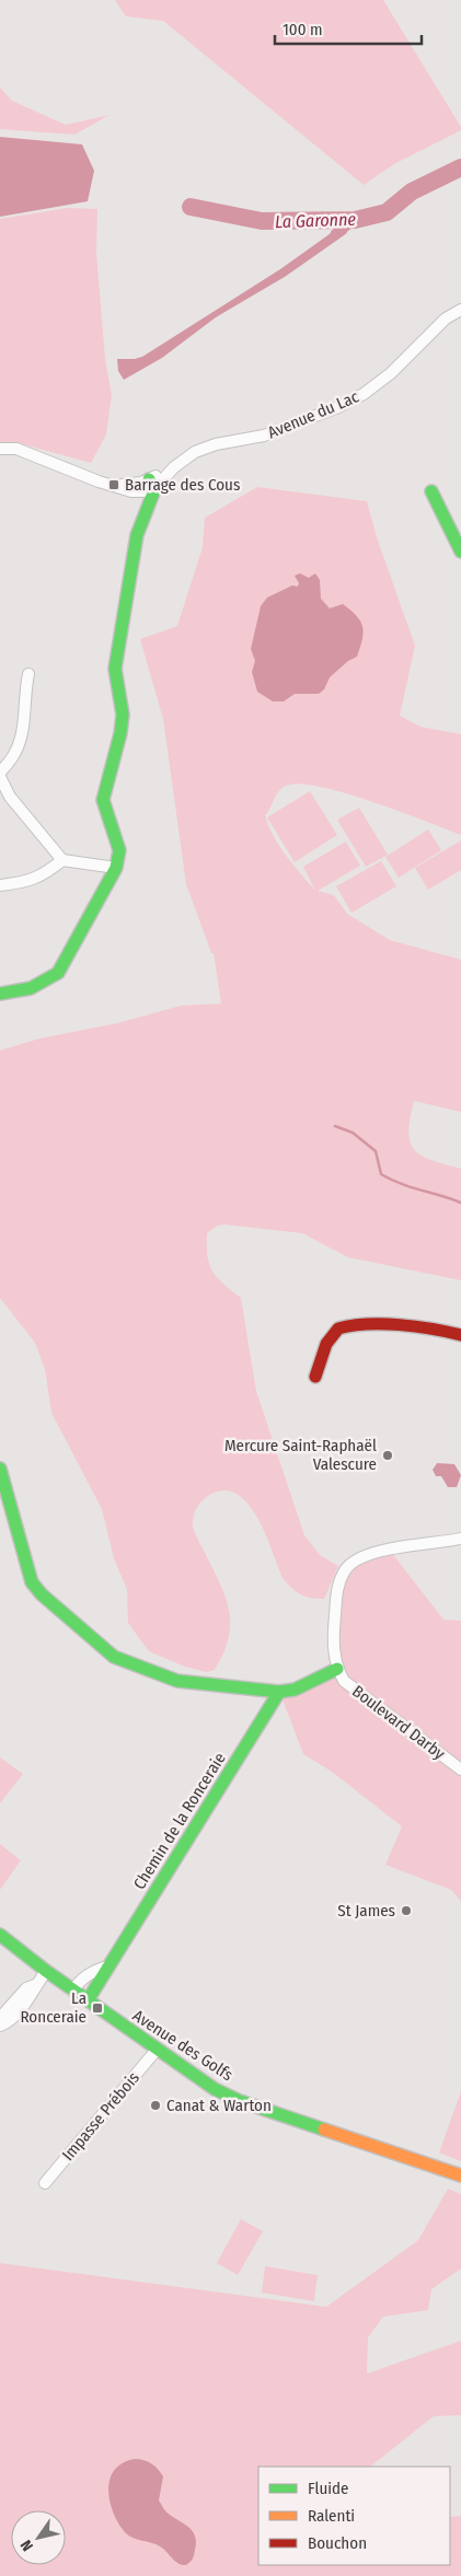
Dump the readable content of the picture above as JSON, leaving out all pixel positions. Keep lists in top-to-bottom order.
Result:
{
  "streets": {
    "street": [
      "Avenue du Lac",
      "Boulevard Darby",
      "Chemin de la Ronceraie",
      "Avenue des Golfs",
      "Impasse Prébois"
    ]
  },
  "crossings": [
    ["Chemin de la Ronceraie", "Avenue des Golfs"],
    ["Avenue des Golfs", "Impasse Prébois"]
  ],
  "water": ["La Garonne"],
  "places": {
    "transit": ["Barrage des Cous", "La Ronceraie"],
    "other": ["Mercure Saint-Raphaël Valescure", "St James", "Canat & Warton"]
  },
  "legend": ["Fluide", "Ralenti", "Bouchon"],
  "scale_bar": "100 m",
  "north": "bottom left"
}
